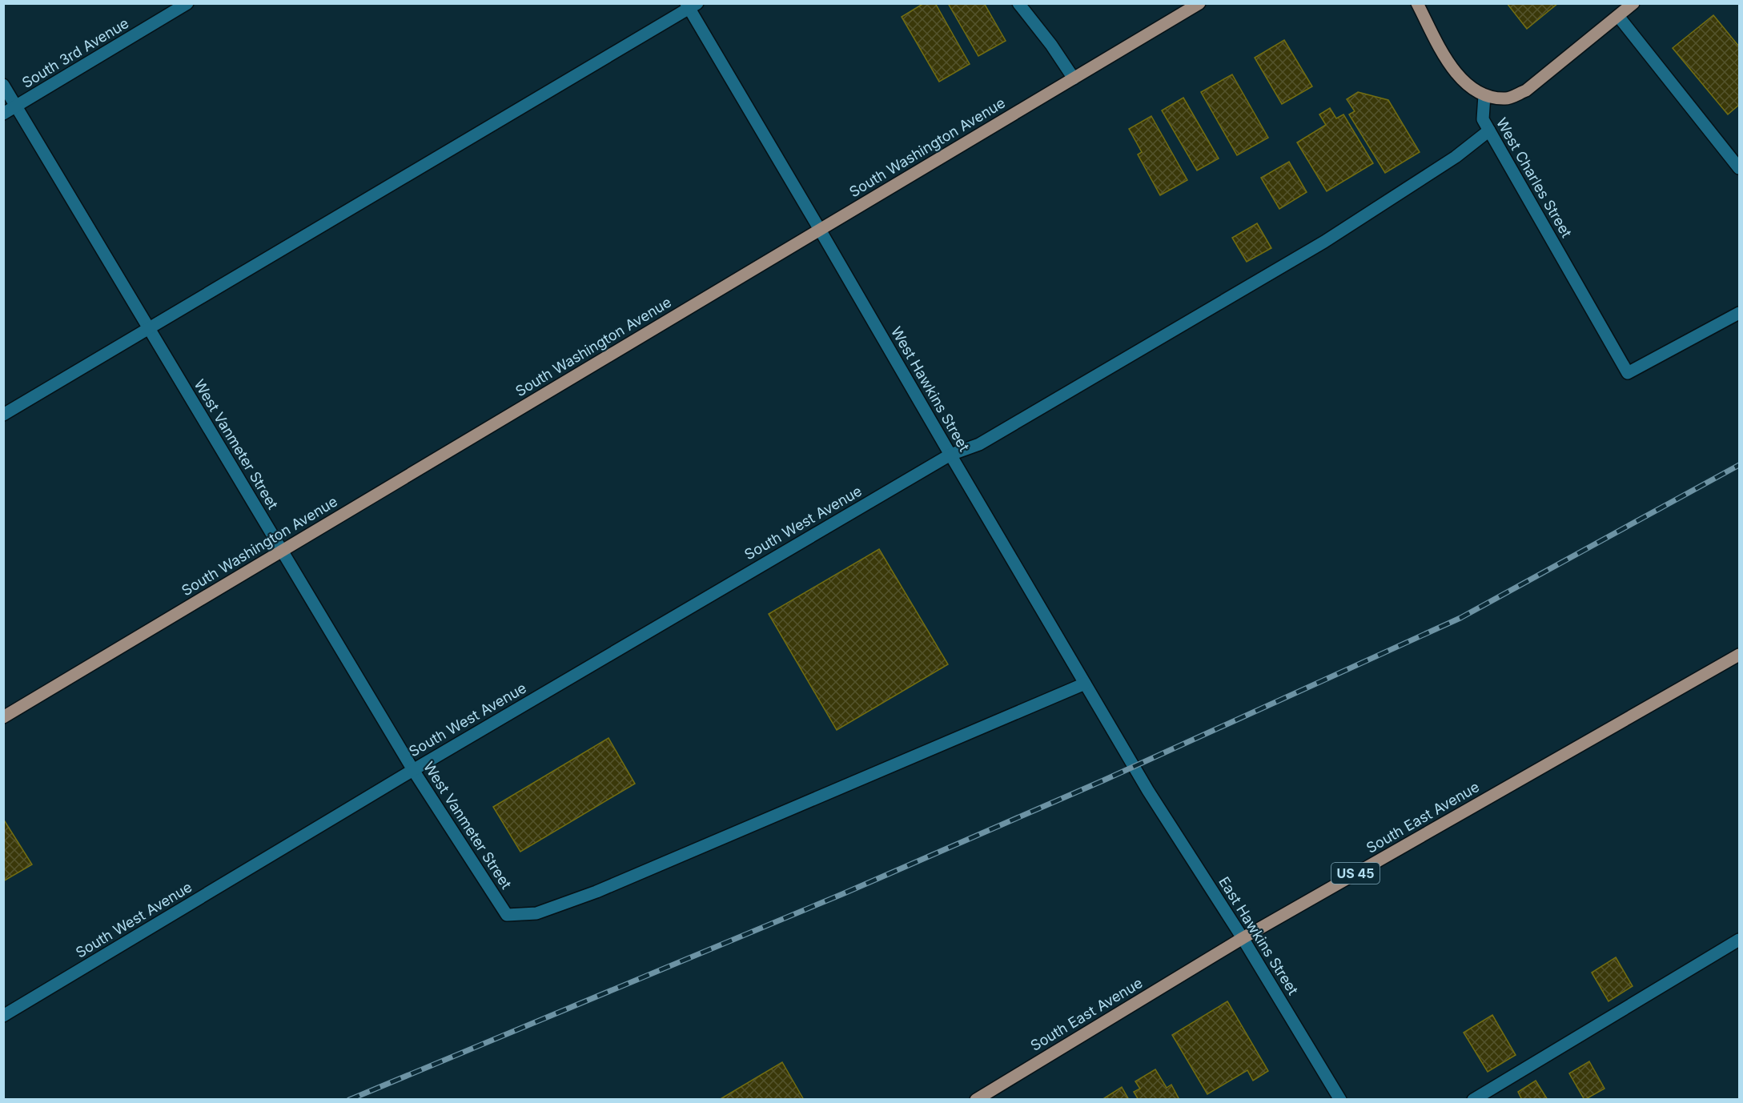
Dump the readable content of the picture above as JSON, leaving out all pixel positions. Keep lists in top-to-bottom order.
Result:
{
  "streets": {
    "main road": ["South Washington Avenue", "South East Avenue", "US 45"],
    "street": [
      "South 3rd Avenue",
      "West Charles Street",
      "West Hawkins Street",
      "West Vanmeter Street",
      "South West Avenue",
      "East Hawkins Street"
    ]
  },
  "crossings": [
    ["South 3rd Avenue", "West Vanmeter Street"],
    ["South Washington Avenue", "West Hawkins Street"],
    ["South Washington Avenue", "West Vanmeter Street"],
    ["West Charles Street", "South West Avenue"],
    ["West Hawkins Street", "West Vanmeter Street"],
    ["West Hawkins Street", "South West Avenue"],
    ["West Hawkins Street", "East Hawkins Street"],
    ["West Vanmeter Street", "South West Avenue"],
    ["South East Avenue", "East Hawkins Street"]
  ]
}
